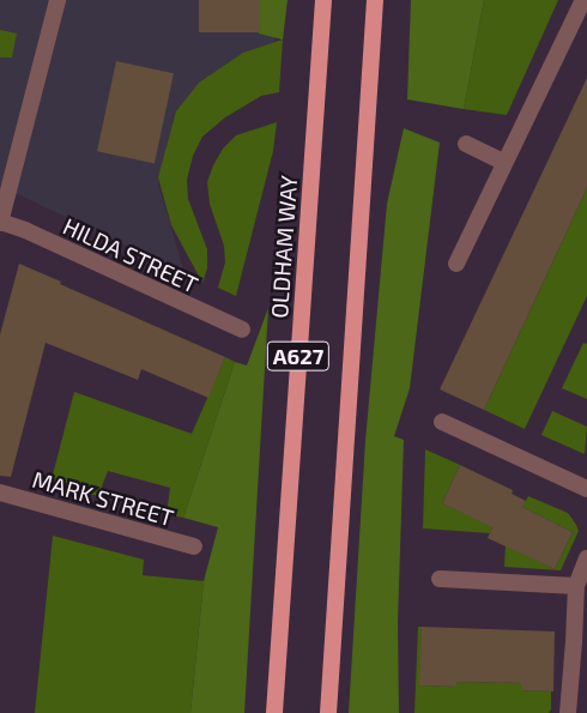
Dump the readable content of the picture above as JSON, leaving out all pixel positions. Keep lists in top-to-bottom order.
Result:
{
  "streets": {
    "highway": ["OLDHAM WAY", "A627"],
    "street": ["HILDA STREET", "MARK STREET"]
  }
}
